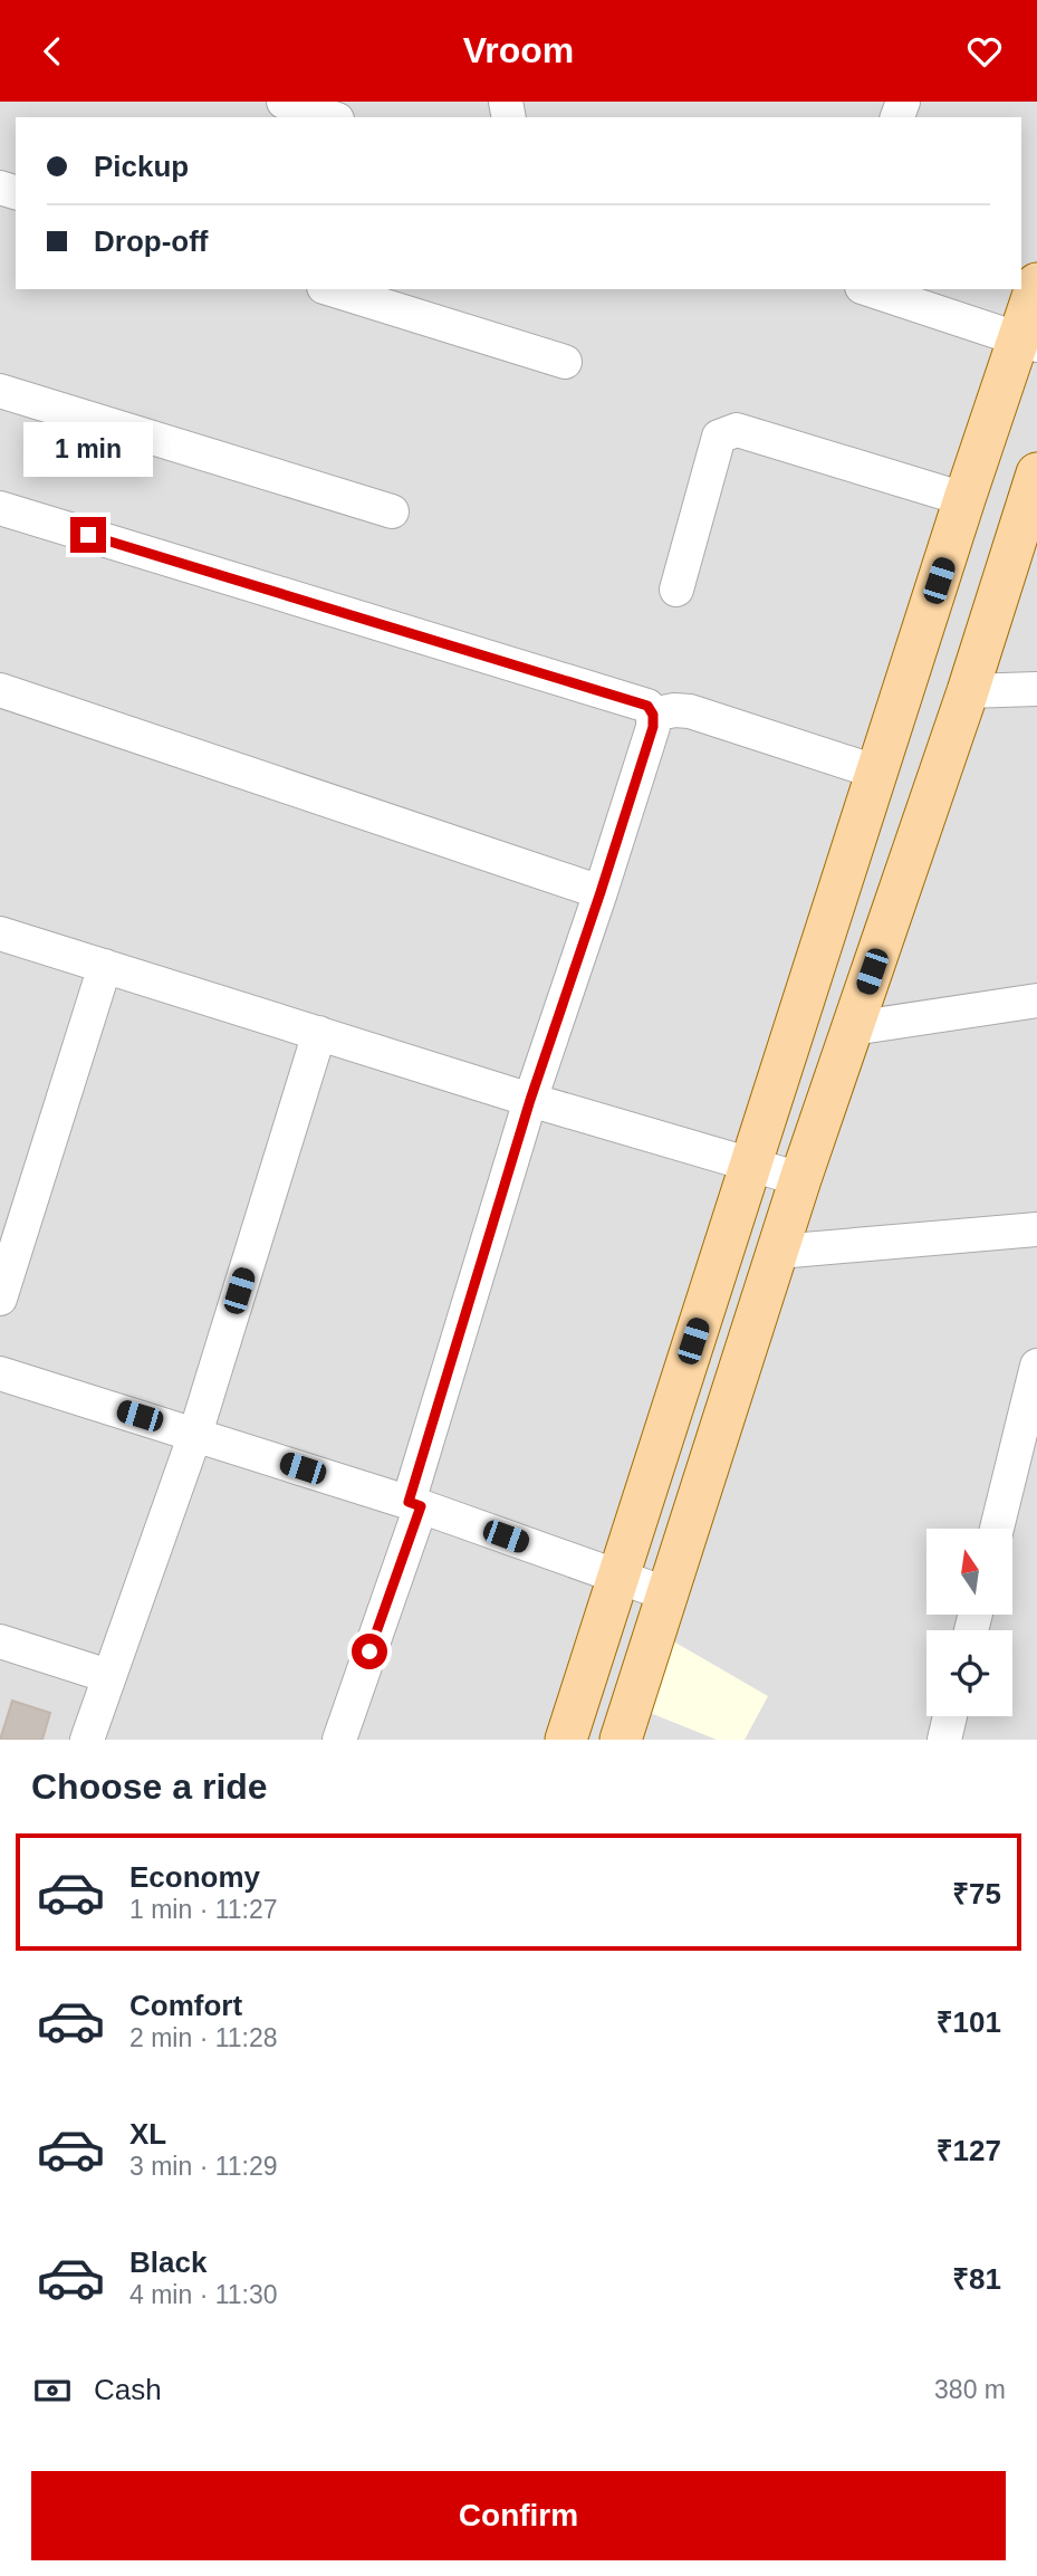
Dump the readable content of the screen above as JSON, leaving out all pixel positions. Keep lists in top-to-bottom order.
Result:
{
  "north": "top",
  "page": {
    "header": "Vroom",
    "banner": ["Pickup", "Drop-off"],
    "bubble": "1 min",
    "heading": "Choose a ride",
    "list": [
      {
        "name": "Economy",
        "note": "1 min · 11:27",
        "value": "₹75"
      },
      {
        "name": "Comfort",
        "note": "2 min · 11:28",
        "value": "₹101"
      },
      {
        "name": "XL",
        "note": "3 min · 11:29",
        "value": "₹127"
      },
      {
        "name": "Black",
        "note": "4 min · 11:30",
        "value": "₹81"
      }
    ],
    "pay": ["Cash", "380 m"],
    "buttons": "Confirm"
  }
}
